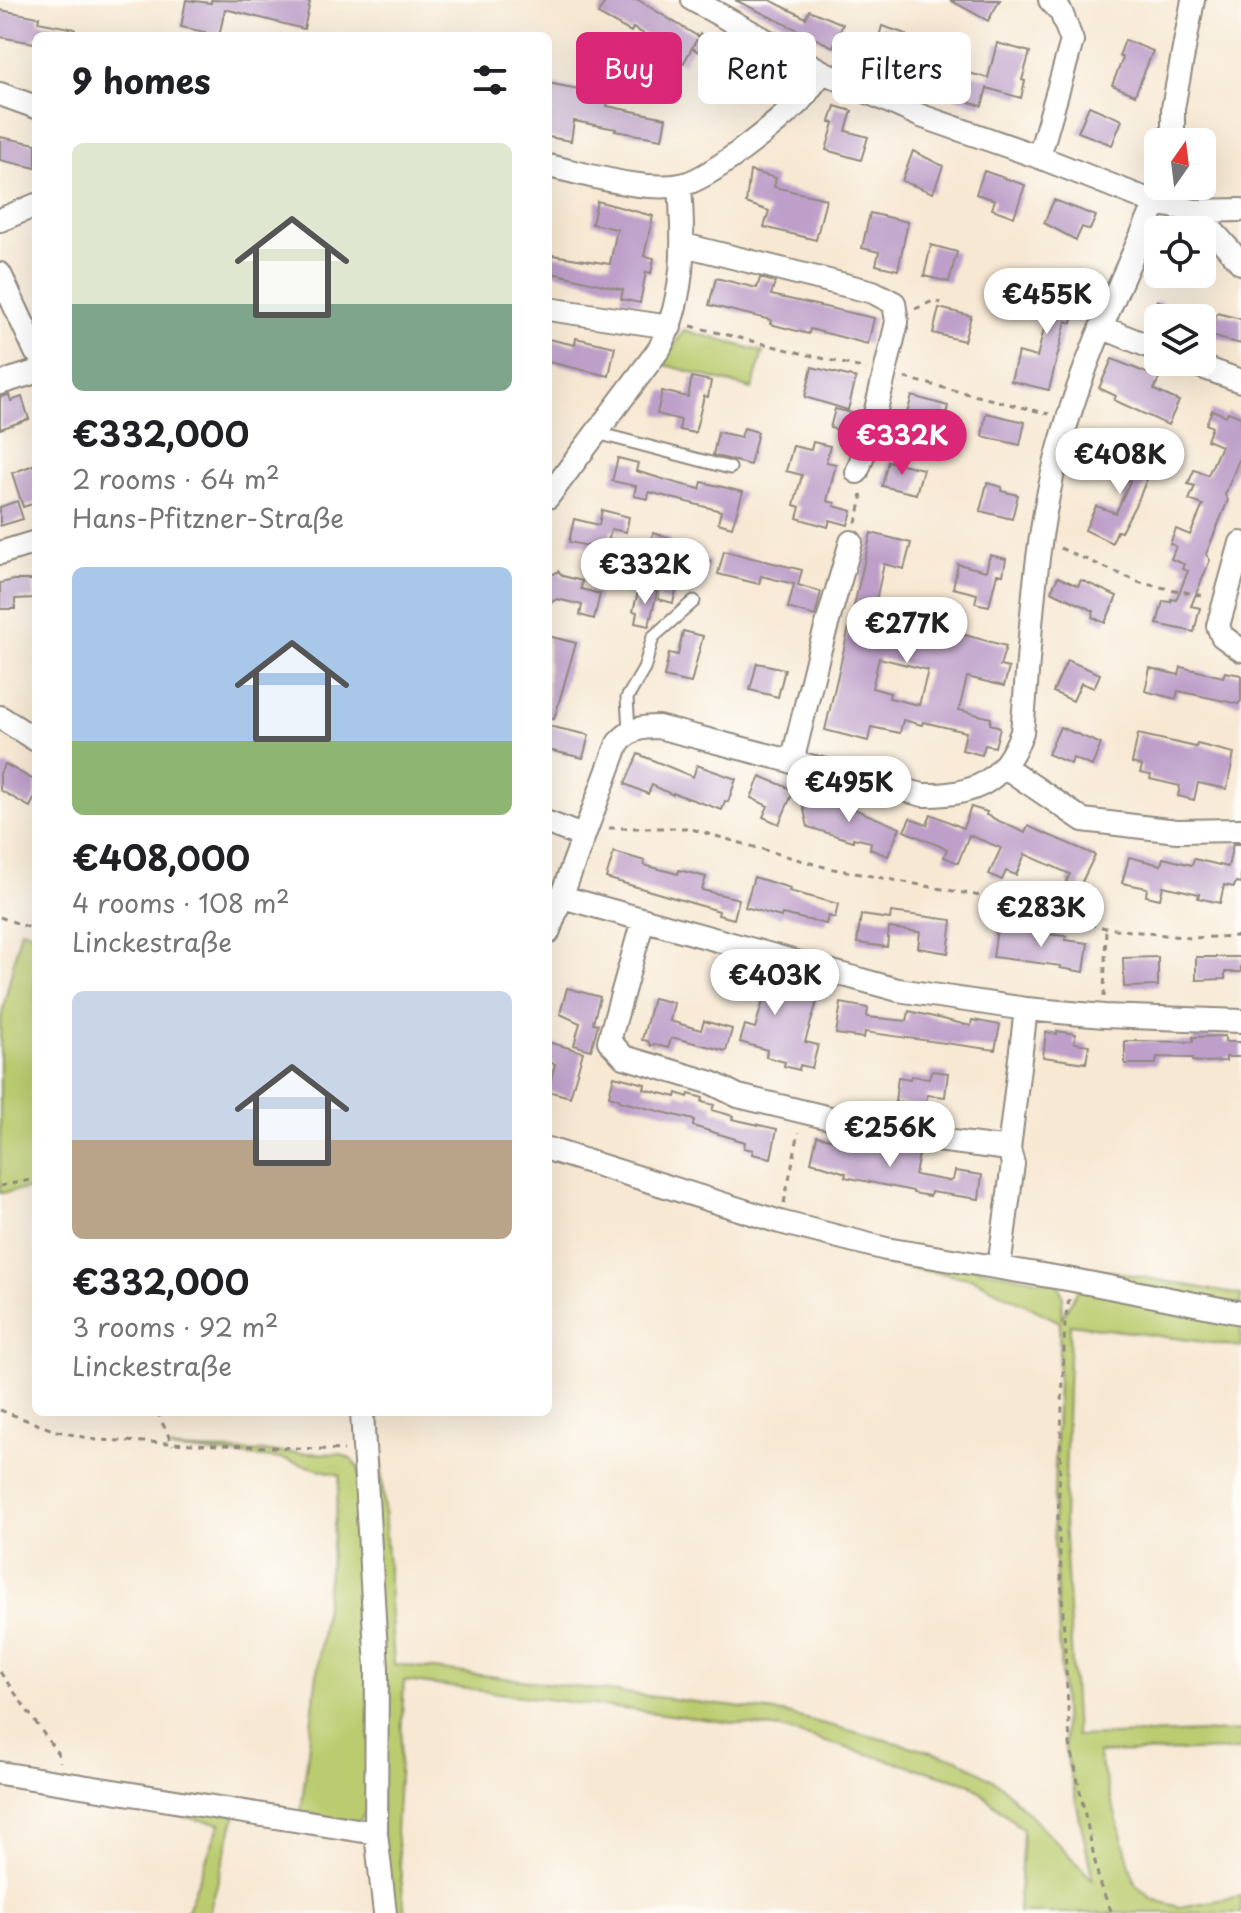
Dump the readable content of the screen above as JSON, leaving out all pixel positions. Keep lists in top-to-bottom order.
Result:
{
  "north": "top",
  "page": {
    "chip": ["Buy", "Rent", "Filters"],
    "heading": "9 homes",
    "list": [
      {
        "name": "€332,000",
        "note": "2 rooms · 64 m² · Hans-Pfitzner-Straße"
      },
      {
        "name": "€408,000",
        "note": "4 rooms · 108 m² · Linckestraße"
      },
      {
        "name": "€332,000",
        "note": "3 rooms · 92 m² · Linckestraße"
      }
    ],
    "price": [
      "€455K",
      "€332K",
      "€408K",
      "€332K",
      "€277K",
      "€495K",
      "€283K",
      "€403K",
      "€256K"
    ]
  }
}
